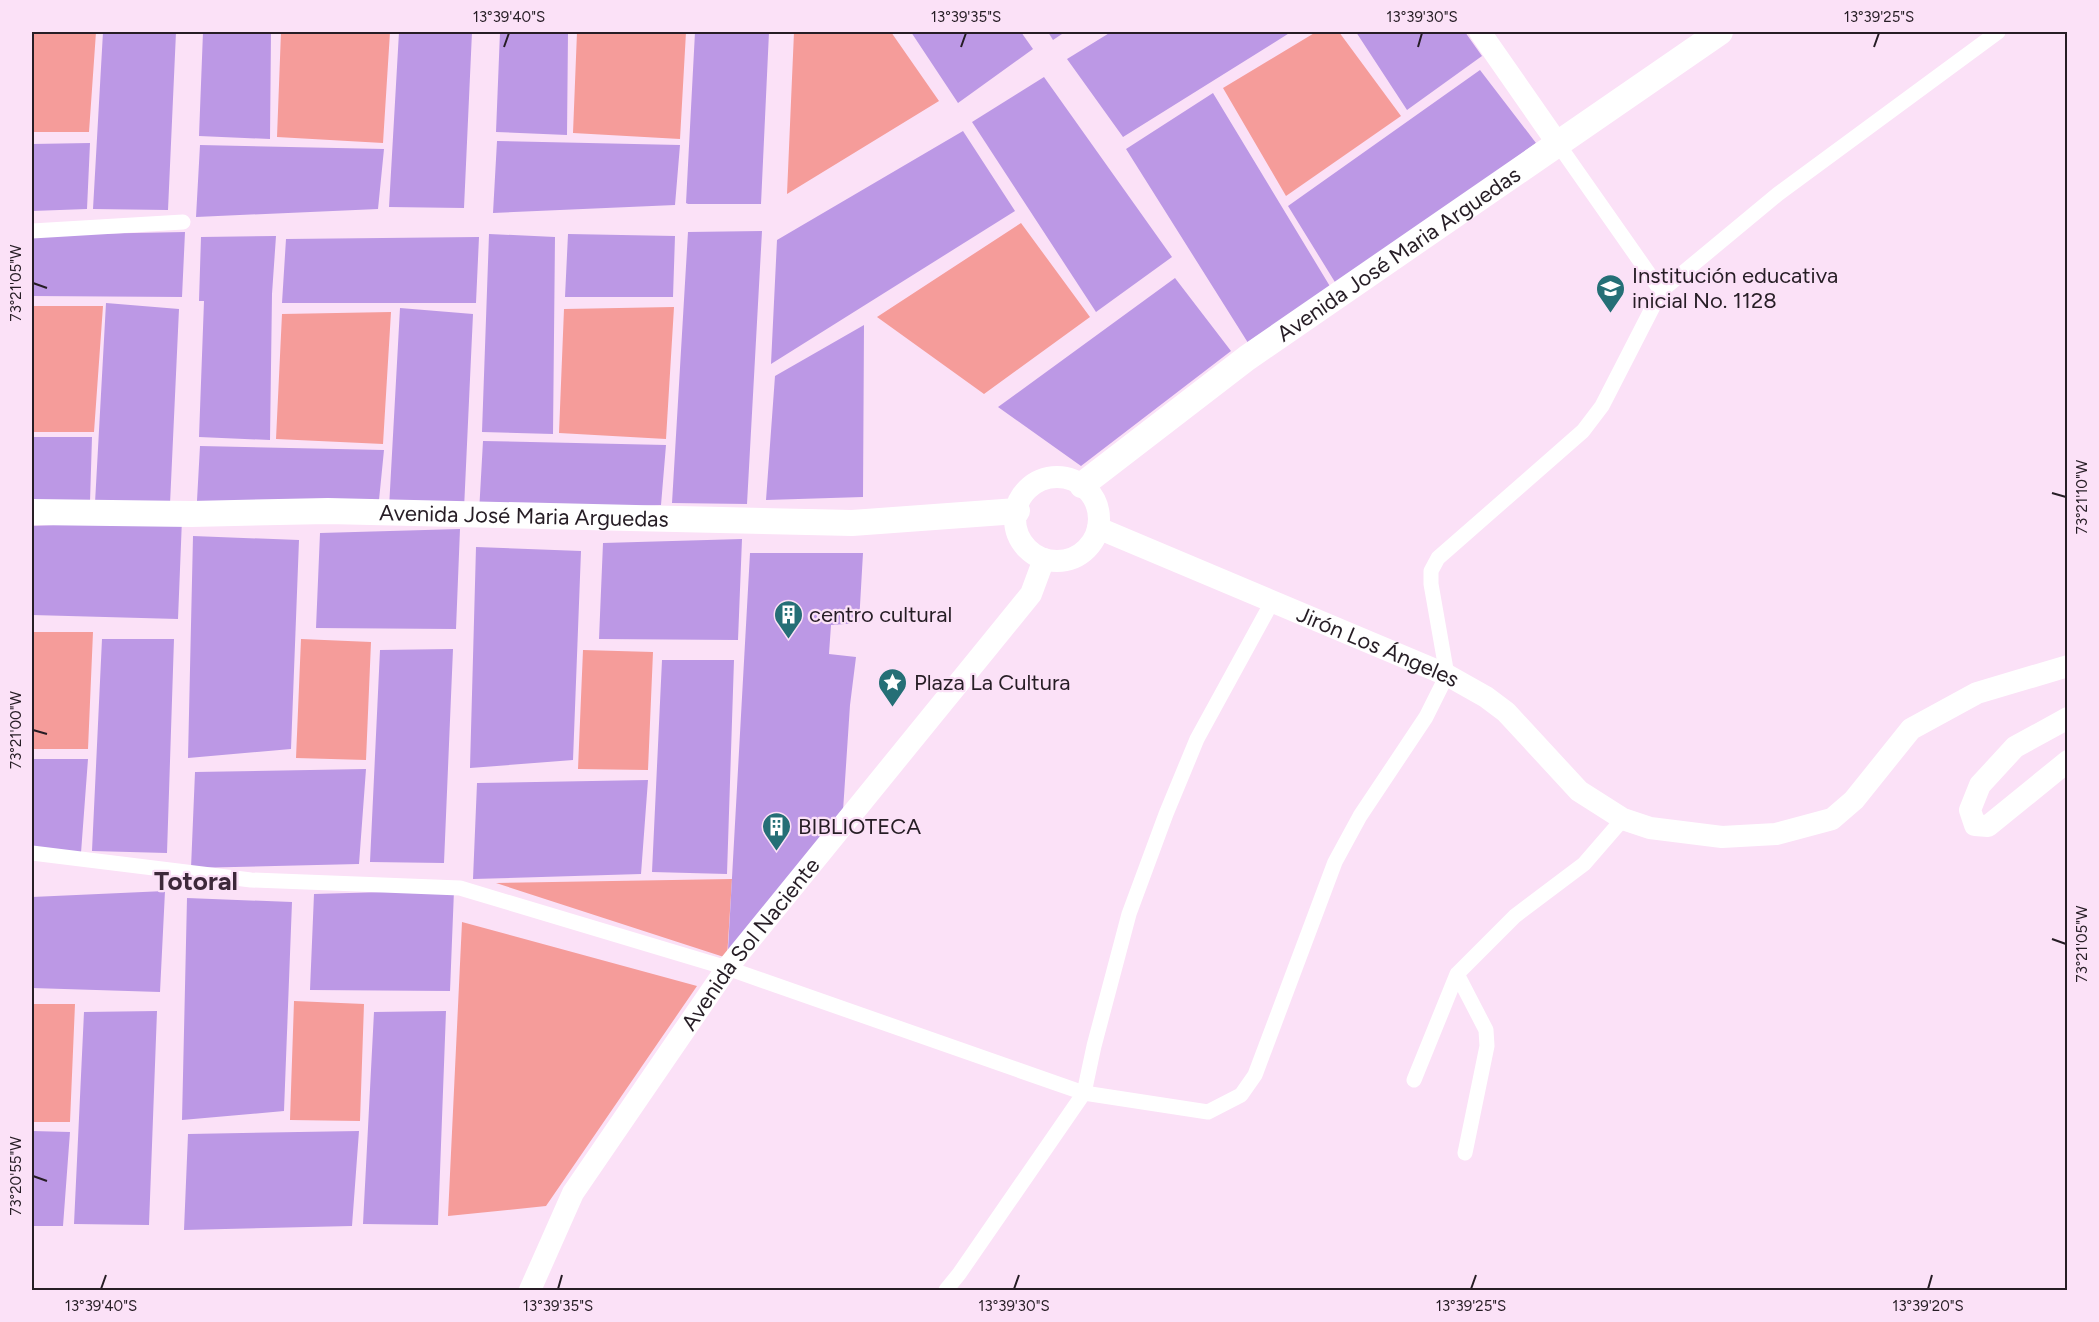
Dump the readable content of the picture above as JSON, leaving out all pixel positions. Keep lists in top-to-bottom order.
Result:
{
  "streets": {
    "main road": ["Avenida José Maria Arguedas"],
    "street": ["Jirón Los Ángeles", "Avenida Sol Naciente"]
  },
  "crossings": [
    ["Avenida José Maria Arguedas", "Jirón Los Ángeles"],
    ["Avenida José Maria Arguedas", "Avenida Sol Naciente"],
    ["Jirón Los Ángeles", "Avenida Sol Naciente"]
  ],
  "districts": ["Totoral"],
  "places": {
    "school or university": ["Institución educativa inicial No. 1128"],
    "building": ["centro cultural", "BIBLIOTECA"],
    "place": ["Plaza La Cultura"]
  },
  "coordinates": [
    "13°39'40\"S",
    "13°39'35\"S",
    "13°39'30\"S",
    "13°39'25\"S",
    "73°21'05\"W",
    "73°21'10\"W",
    "73°21'00\"W",
    "73°20'55\"W",
    "13°39'20\"S"
  ]
}
